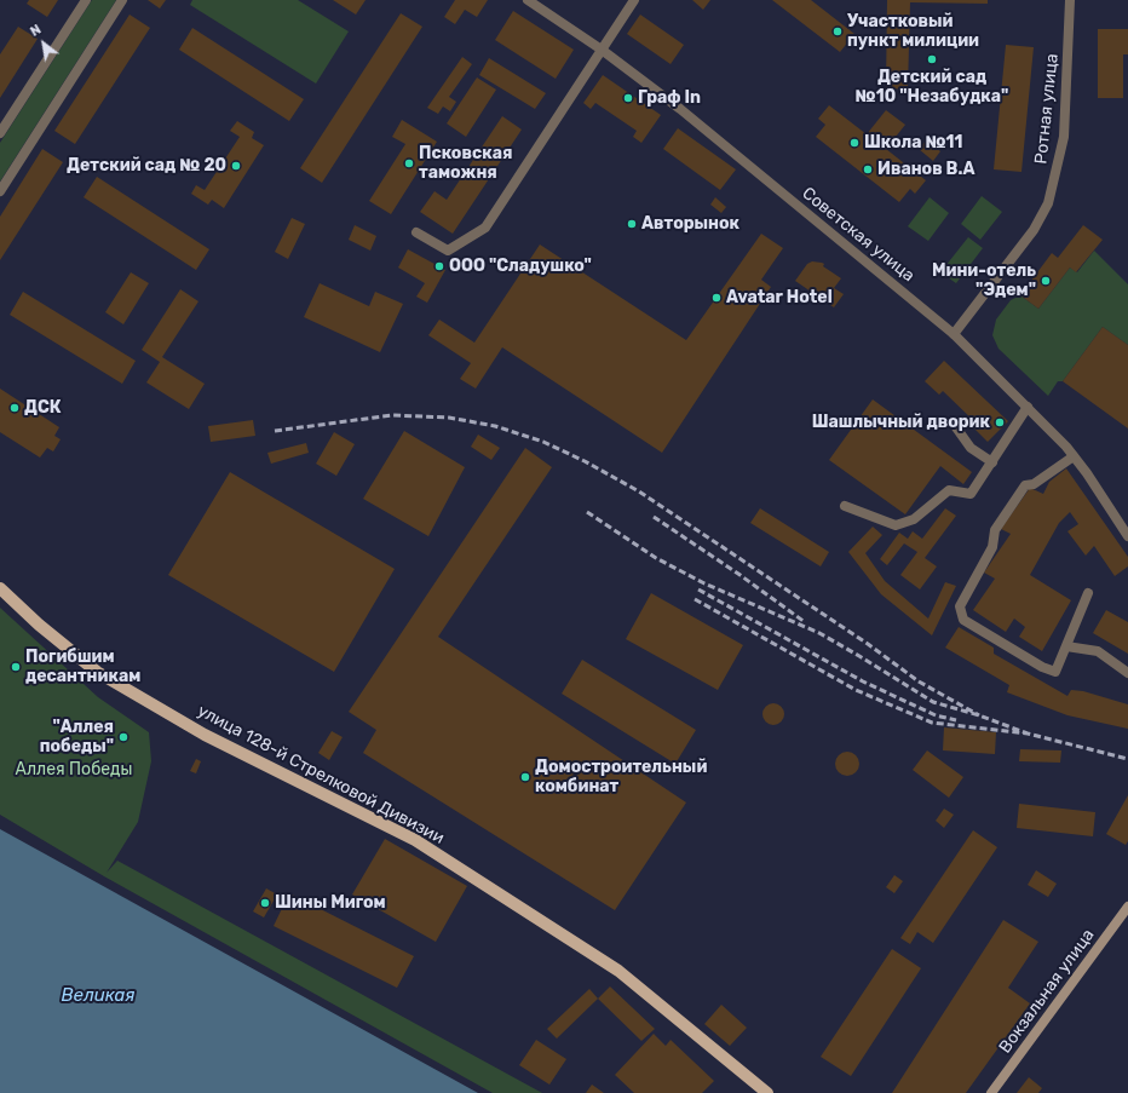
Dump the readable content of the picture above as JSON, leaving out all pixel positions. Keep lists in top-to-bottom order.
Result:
{
  "streets": {
    "main road": ["улица 128-й Стрелковой Дивизии", "Вокзальная улица"],
    "street": ["Ротная улица", "Советская улица"]
  },
  "crossings": [
    ["Ротная улица", "Советская улица"]
  ],
  "water": ["Великая"],
  "parks": ["Аллея Победы"],
  "places": [
    "Участковый пункт милиции",
    "Детский сад №10 \"Незабудка\"",
    "Граф In",
    "Школа №11",
    "Псковская таможня",
    "Детский сад № 20",
    "Иванов В.А",
    "Авторынок",
    "ООО \"Сладушко\"",
    "Мини-отель \"Эдем\"",
    "Avatar Hotel",
    "ДСК",
    "Шашлычный дворик",
    "Погибшим десантникам",
    "\"Аллея победы\"",
    "Домостроительный комбинат",
    "Шины Мигом"
  ],
  "north": "top left"
}
